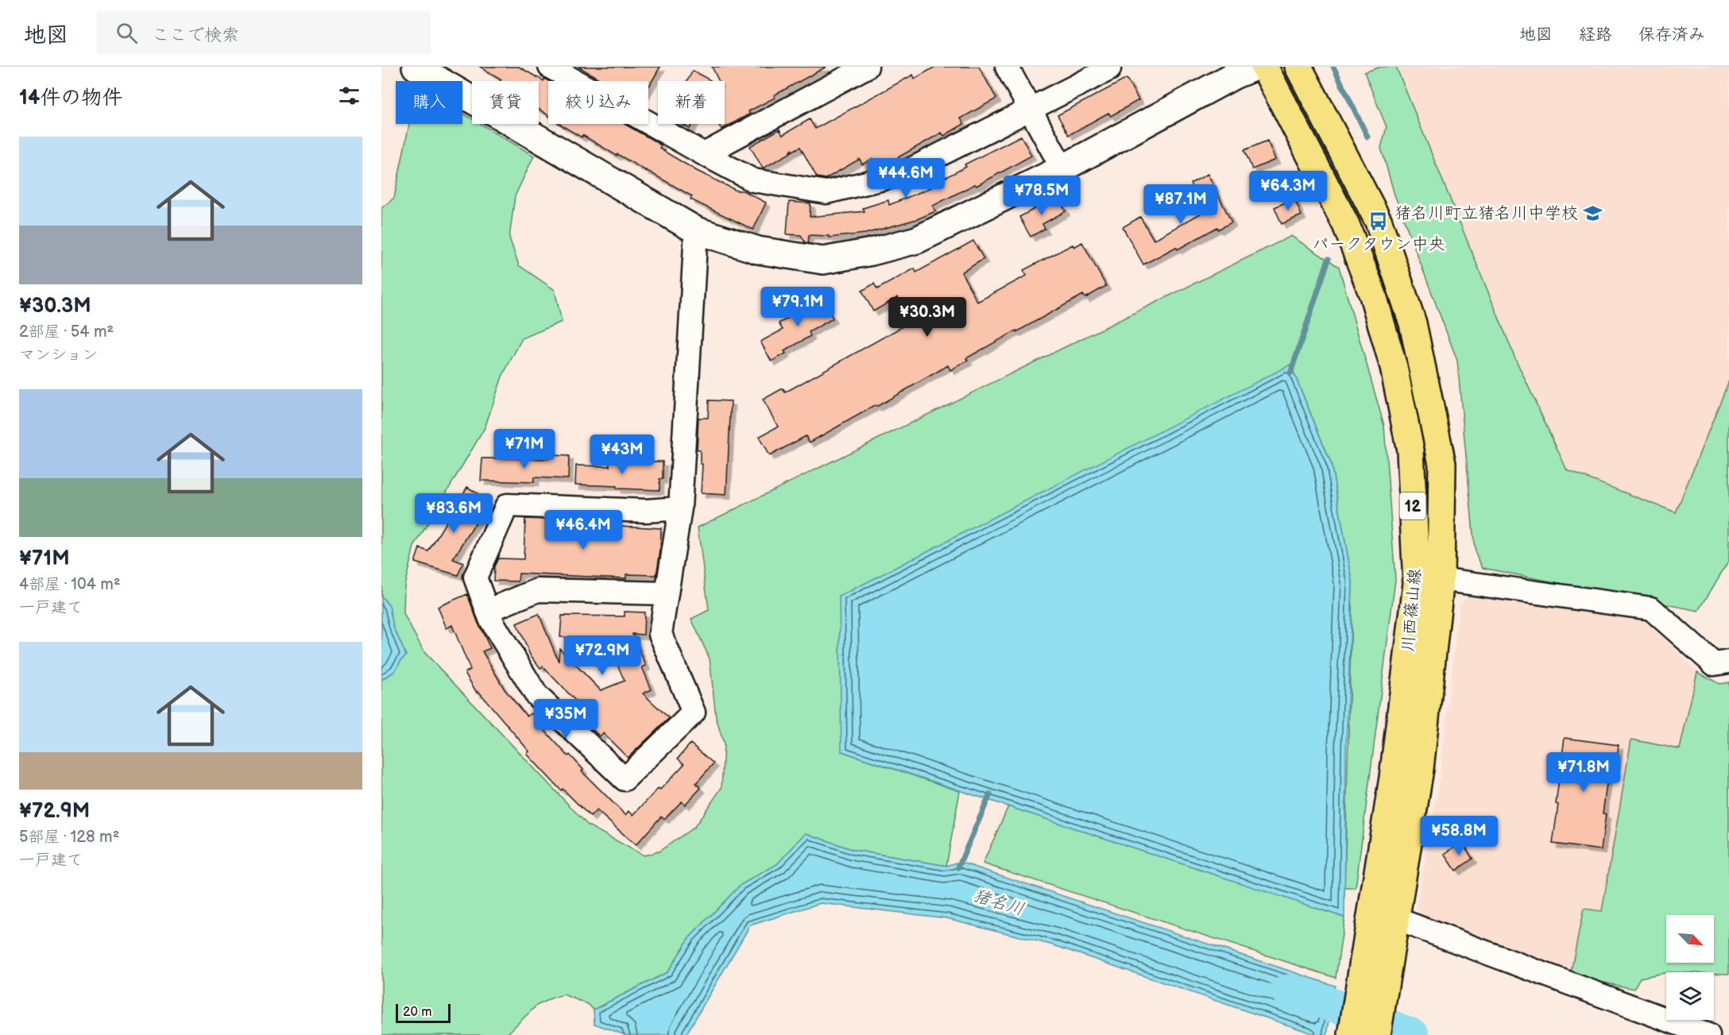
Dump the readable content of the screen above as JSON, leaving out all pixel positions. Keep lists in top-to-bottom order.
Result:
{
  "streets": {
    "main road": ["12", "川西篠山線"]
  },
  "water": ["猪名川"],
  "places": {
    "school or university": ["猪名川町立猪名川中学校"],
    "bus stop": ["パークタウン中央"]
  },
  "scale_bar": "20 m",
  "north": "bottom right",
  "page": {
    "header": "地図",
    "search": "ここで検索",
    "nav": ["地図", "経路", "保存済み"],
    "heading": "14件の物件",
    "chip": [
      "購入",
      "賃貸",
      "絞り込み",
      "新着"
    ],
    "list": [
      {
        "name": "¥30.3M",
        "note": "2部屋 · 54 m² · マンション"
      },
      {
        "name": "¥71M",
        "note": "4部屋 · 104 m² · 一戸建て"
      },
      {
        "name": "¥72.9M",
        "note": "5部屋 · 128 m² · 一戸建て"
      }
    ],
    "price": [
      "¥44.6M",
      "¥64.3M",
      "¥78.5M",
      "¥87.1M",
      "¥79.1M",
      "¥30.3M",
      "¥71M",
      "¥43M",
      "¥83.6M",
      "¥46.4M",
      "¥72.9M",
      "¥35M",
      "¥71.8M",
      "¥58.8M"
    ],
    "scale": "20 m"
  }
}
